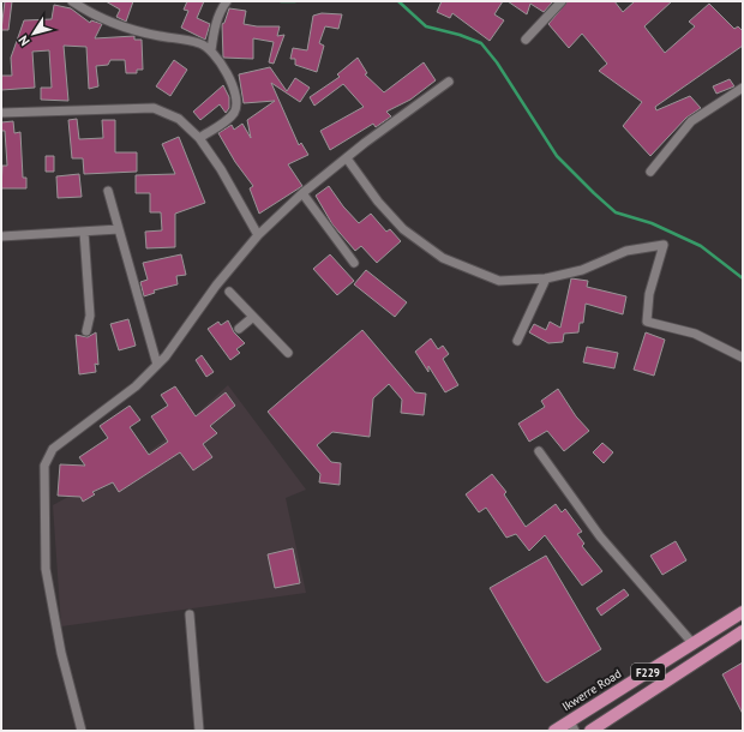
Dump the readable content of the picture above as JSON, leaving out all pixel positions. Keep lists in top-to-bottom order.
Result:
{
  "streets": {
    "main road": ["F229", "Ikwerre Road"]
  },
  "north": "bottom left"
}
